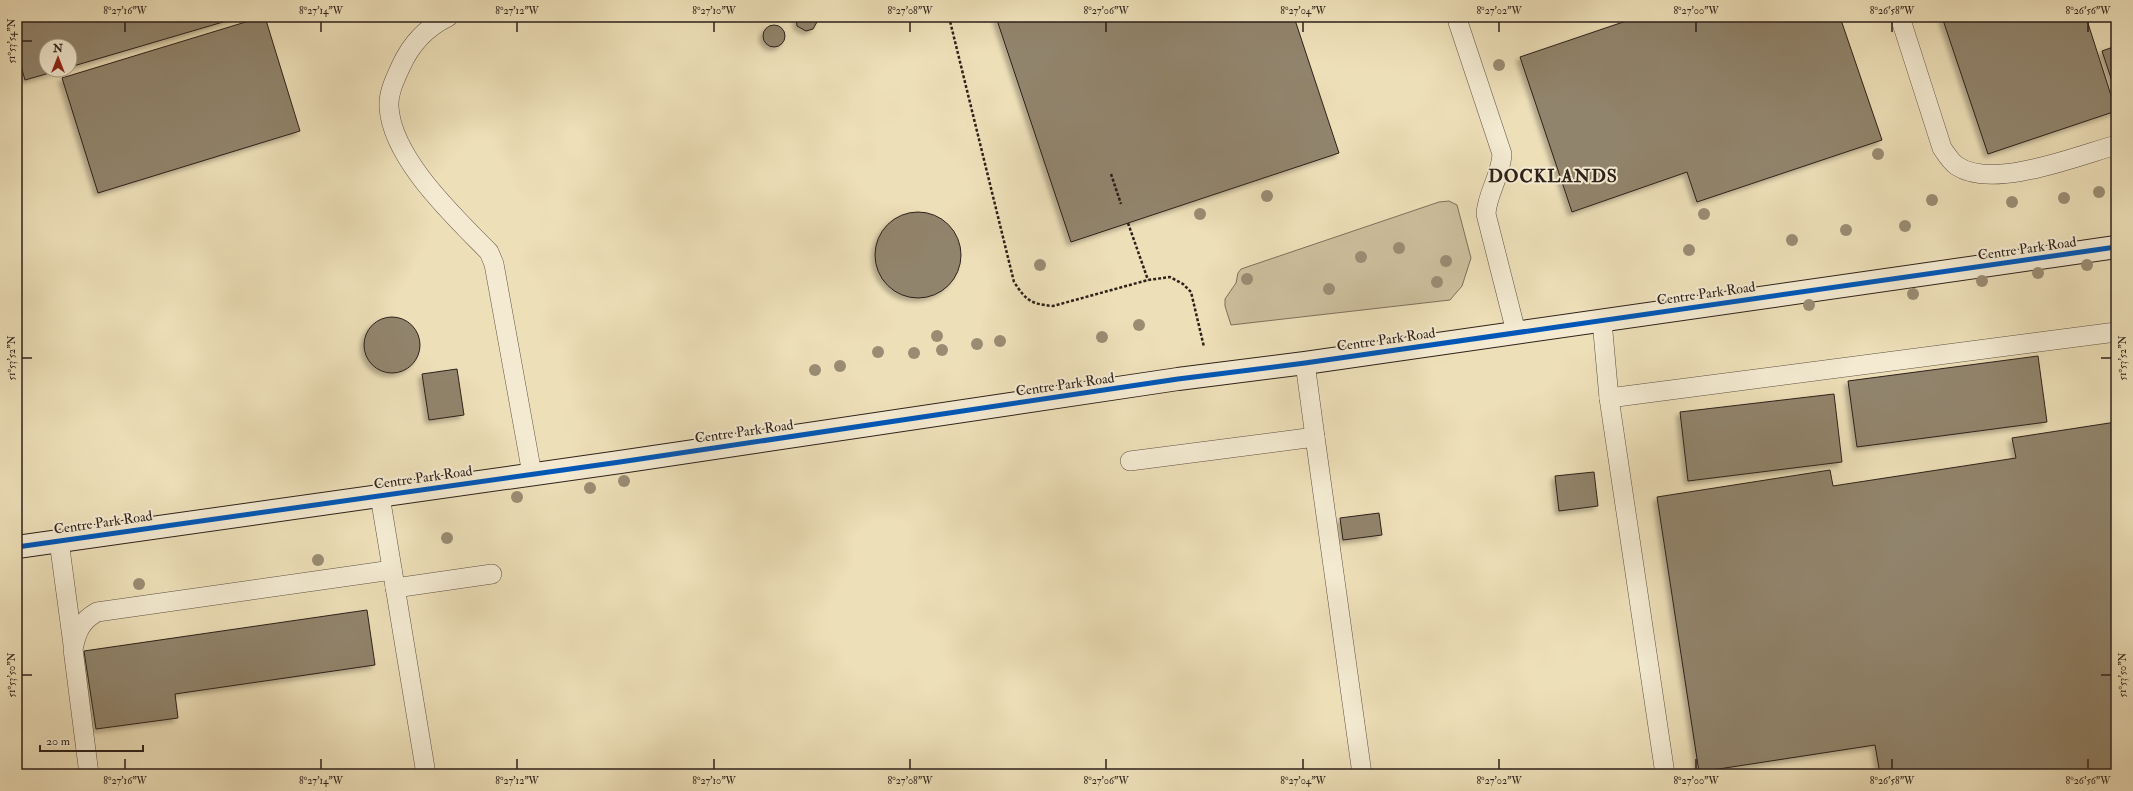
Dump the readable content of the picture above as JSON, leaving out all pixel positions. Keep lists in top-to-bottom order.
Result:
{
  "streets": {
    "street": ["Centre Park Road"]
  },
  "districts": ["DOCKLANDS"],
  "scale_bar": "20 m",
  "north": "top",
  "coordinates": [
    "8°27'16\"W",
    "8°27'14\"W",
    "8°27'12\"W",
    "8°27'10\"W",
    "8°27'08\"W",
    "8°27'06\"W",
    "8°27'04\"W",
    "8°27'02\"W",
    "8°27'00\"W",
    "8°26'58\"W",
    "8°26'56\"W",
    "51°53'54\"N",
    "51°53'52\"N",
    "51°53'50\"N"
  ]
}
